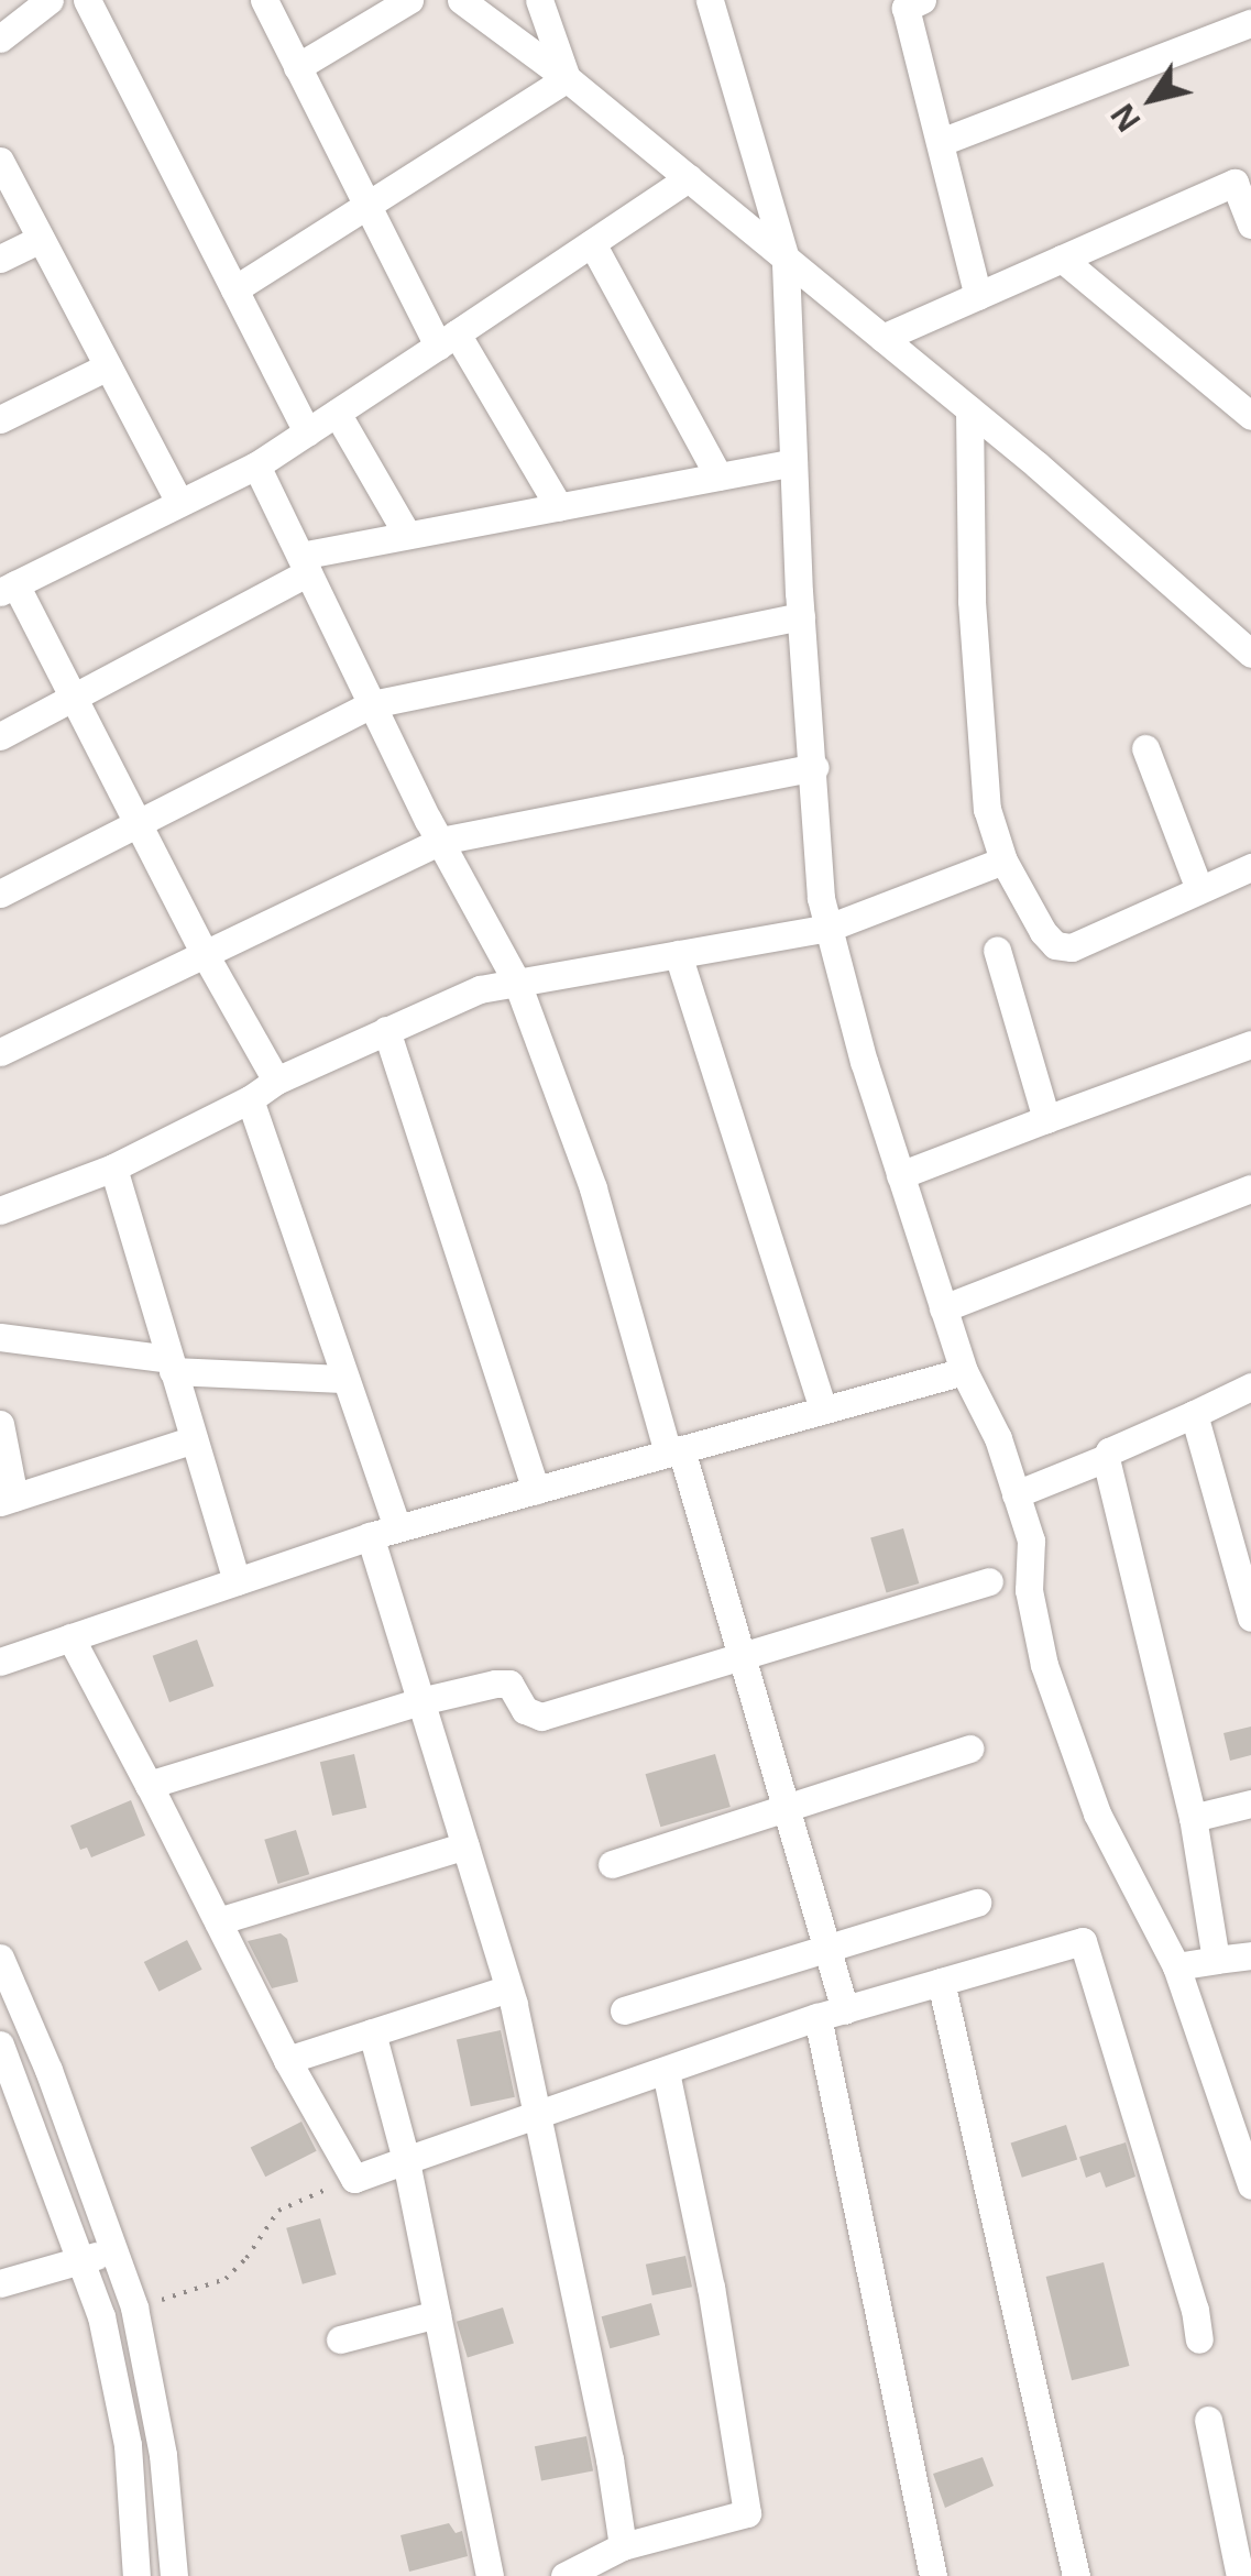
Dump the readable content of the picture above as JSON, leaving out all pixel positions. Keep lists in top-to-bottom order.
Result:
{
  "north": "bottom left"
}
